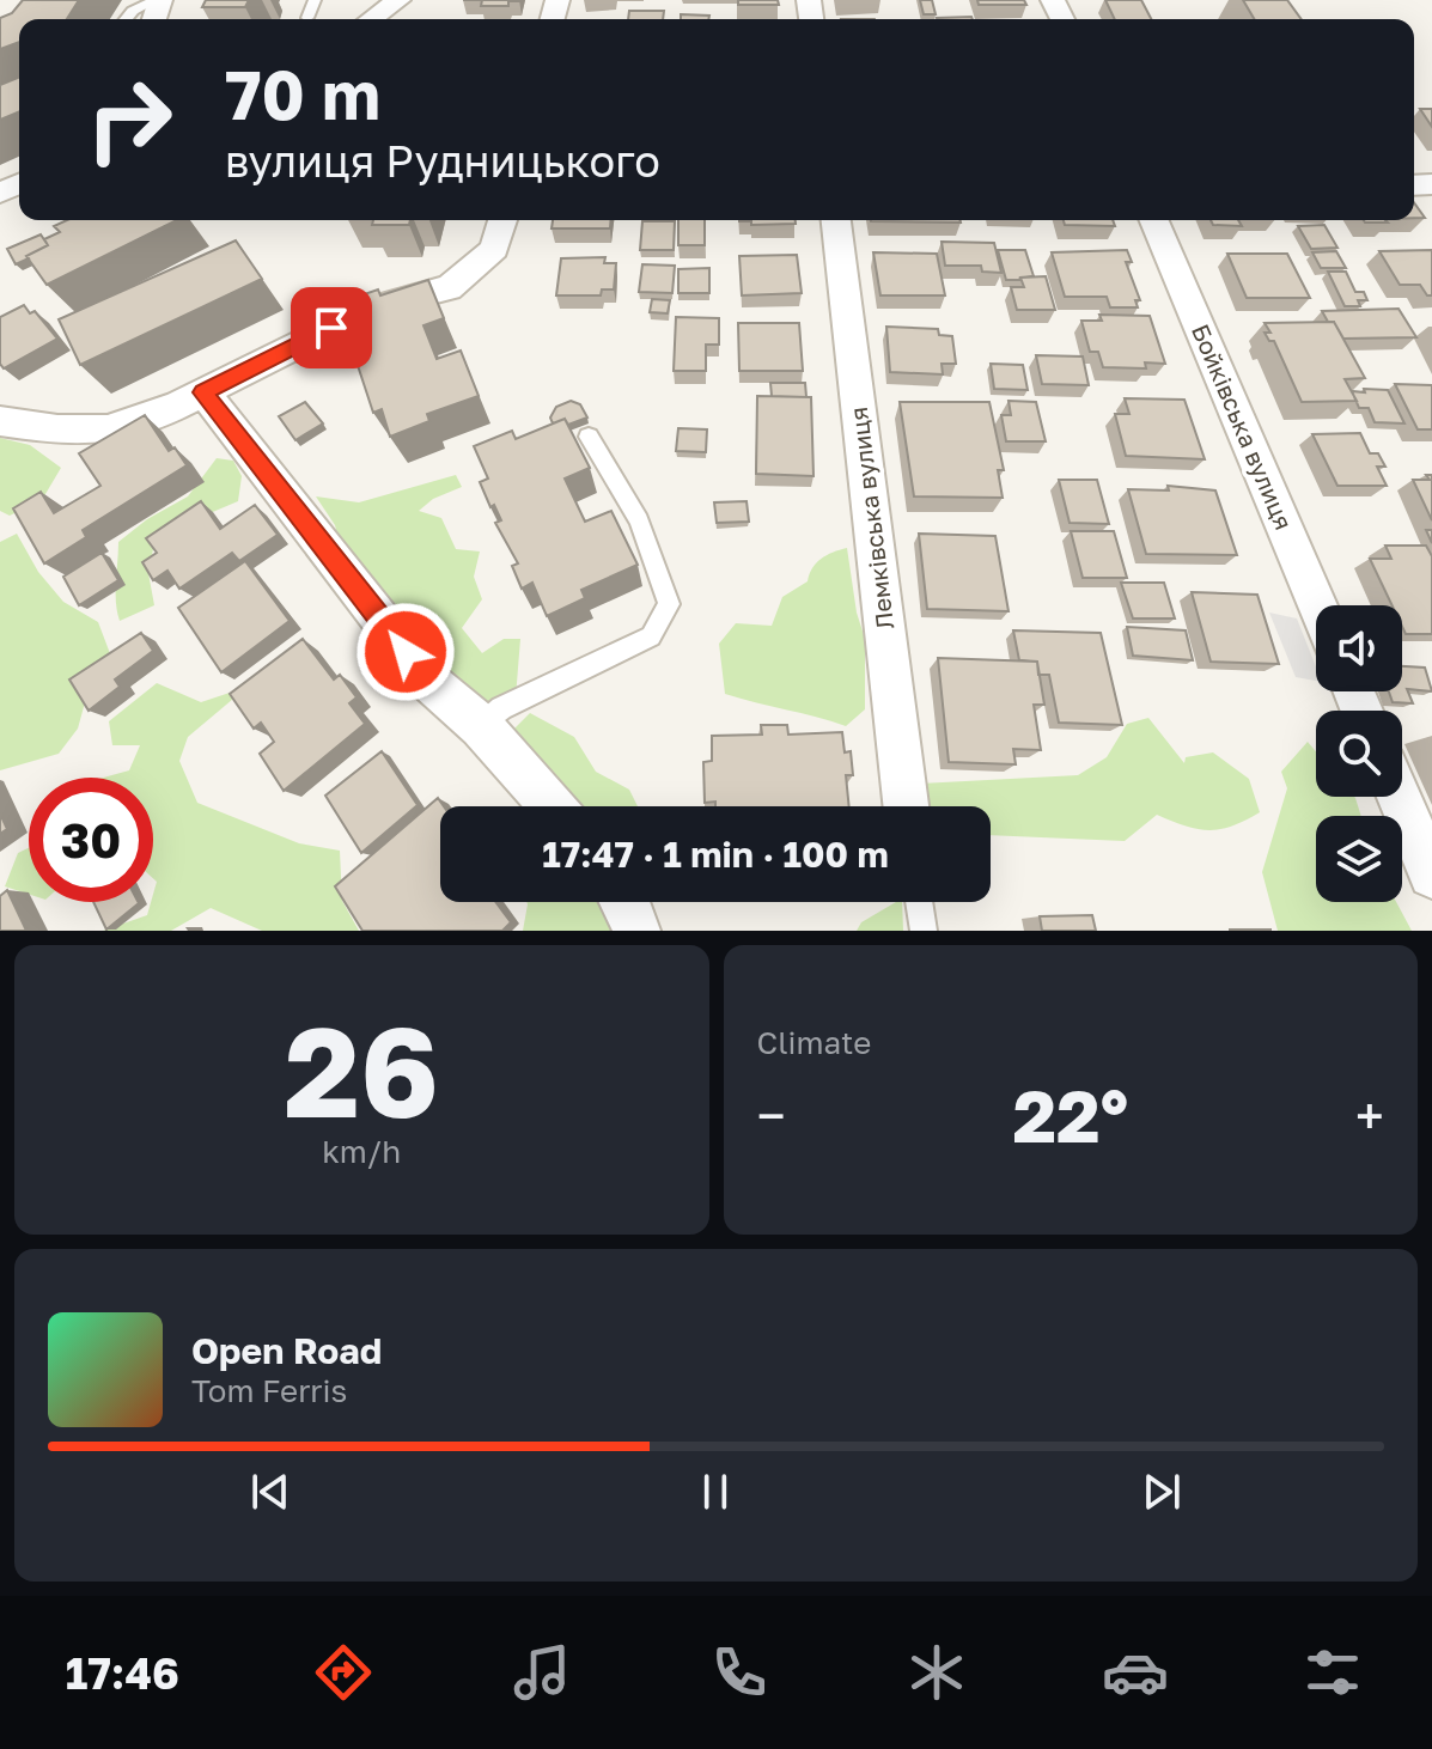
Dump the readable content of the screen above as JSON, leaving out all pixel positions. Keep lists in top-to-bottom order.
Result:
{
  "streets": {
    "street": ["Бойківська вулиця", "Лемківська вулиця"]
  },
  "page": {
    "turn": ["70 m", "вулиця Рудницького"],
    "limit": "30",
    "trip": "17:47 · 1 min · 100 m",
    "tile": [
      ["26", "km/h"],
      "Climate"
    ],
    "heat": ["−", "22°", "+"],
    "song": ["Open Road", "Tom Ferris"],
    "tabs": "17:46"
  }
}
